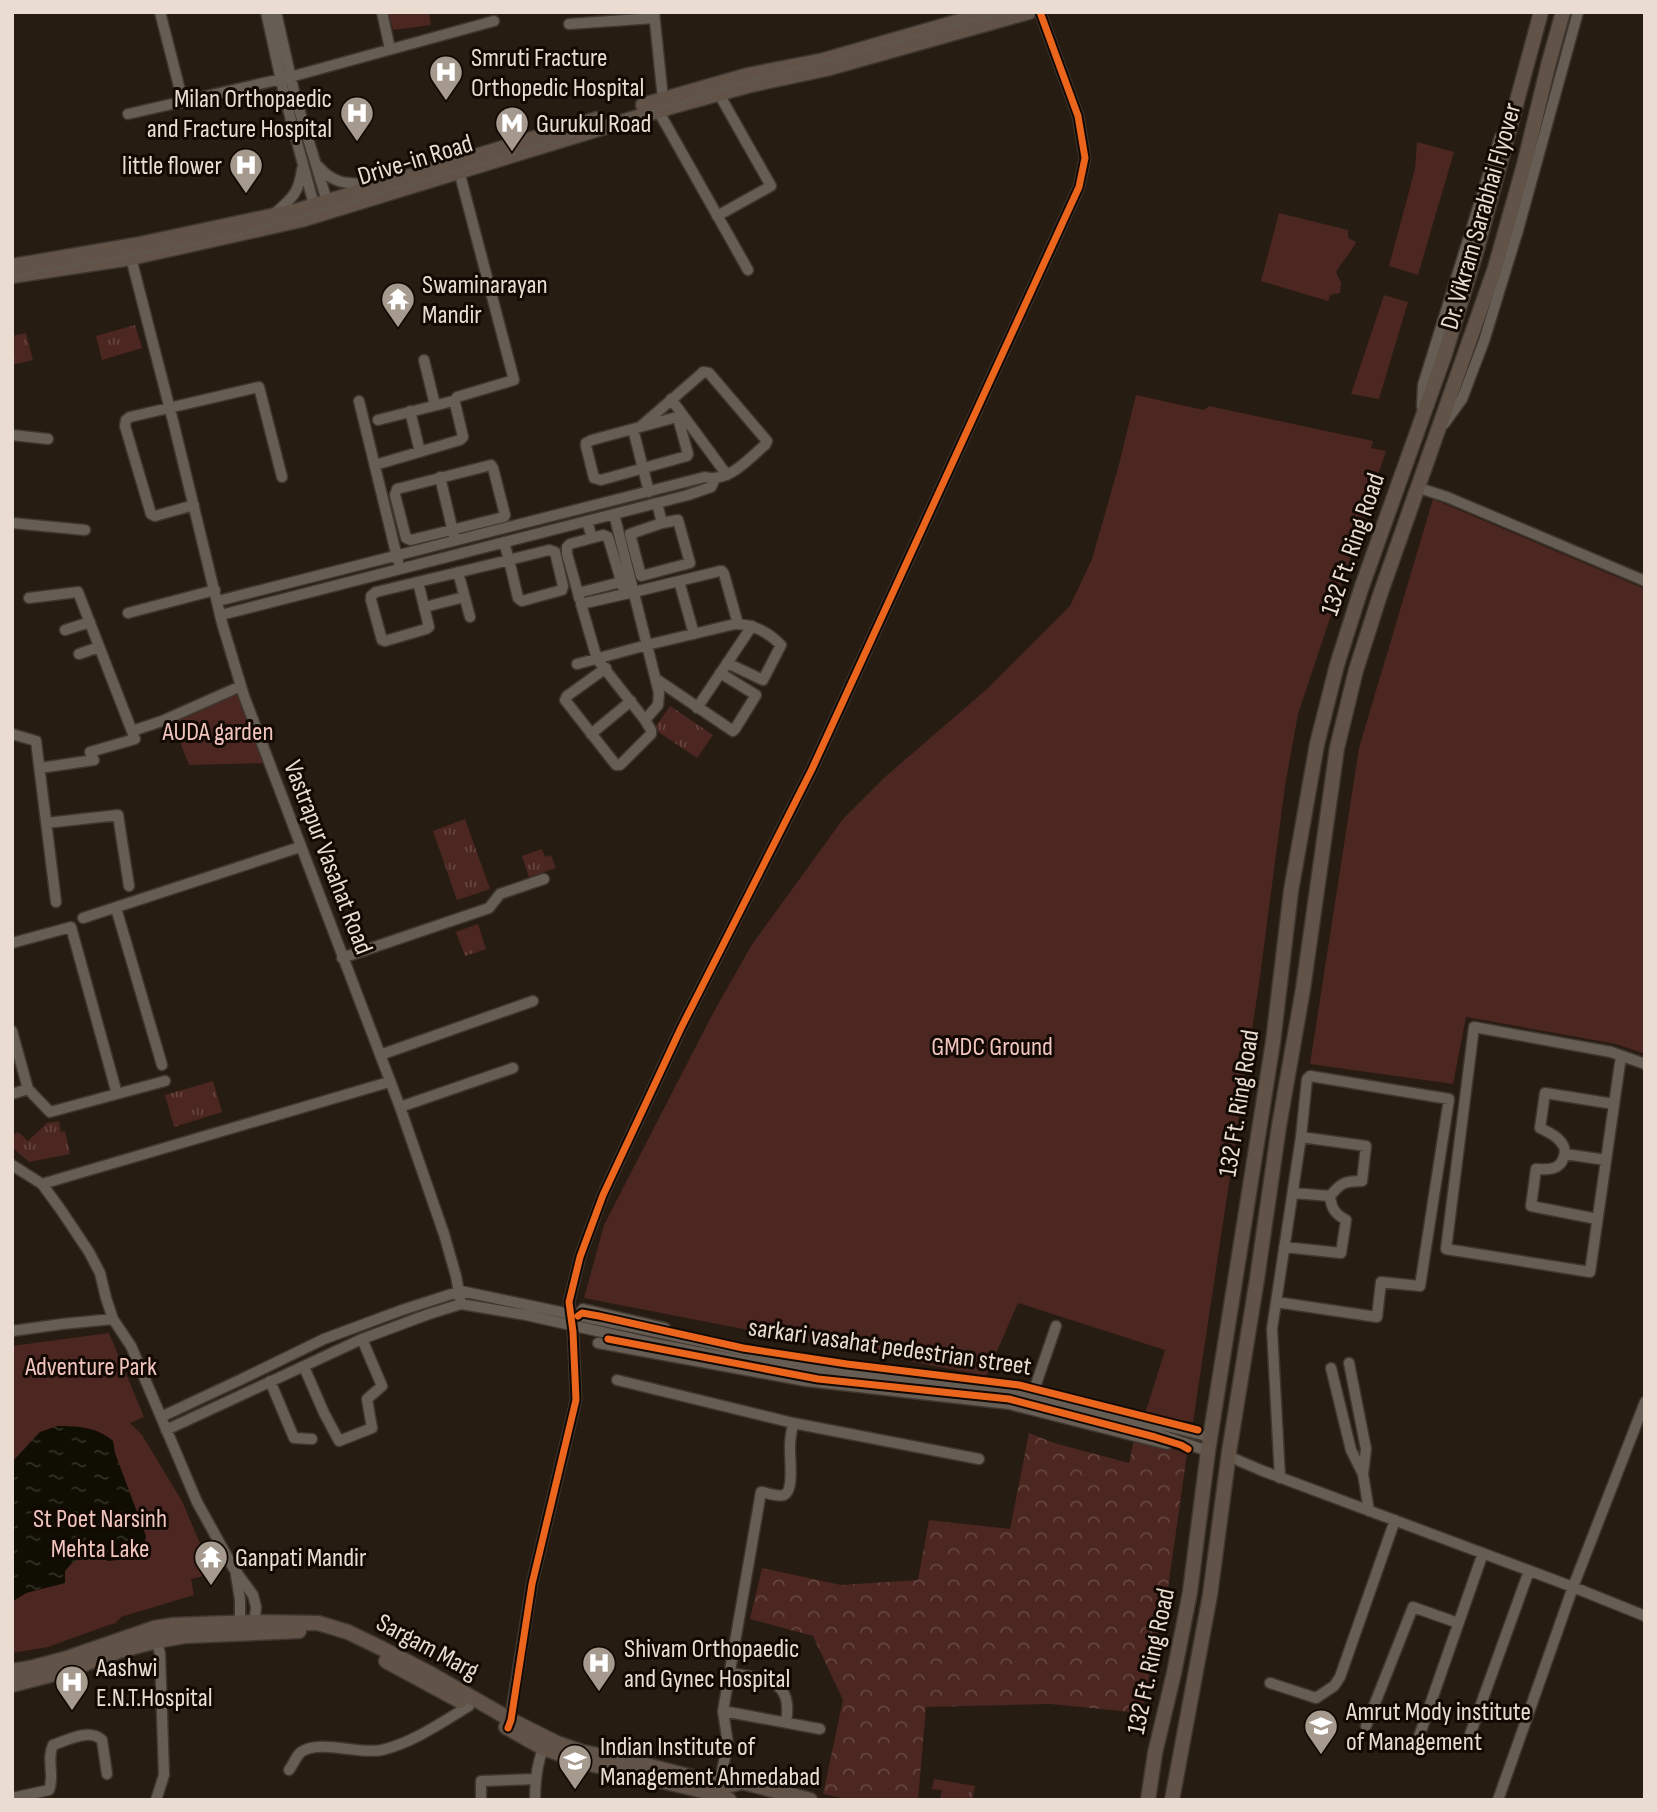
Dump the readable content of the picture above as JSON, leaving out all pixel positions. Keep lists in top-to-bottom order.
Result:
{
  "streets": {
    "main road": [
      "Drive-in Road",
      "Dr. Vikram Sarabhai Flyover",
      "132 Ft. Ring Road",
      "Sargam Marg"
    ],
    "street": ["Vastrapur Vasahat Road", "sarkari vasahat pedestrian street"]
  },
  "crossings": [
    ["Drive-in Road", "Vastrapur Vasahat Road"],
    ["Dr. Vikram Sarabhai Flyover", "132 Ft. Ring Road"],
    ["132 Ft. Ring Road", "sarkari vasahat pedestrian street"]
  ],
  "parks": [
    "AUDA garden",
    "GMDC Ground",
    "Adventure Park",
    "St Poet Narsinh Mehta Lake"
  ],
  "places": {
    "hospital": [
      "Smruti Fracture Orthopedic Hospital",
      "Milan Orthopaedic and Fracture Hospital",
      "little flower",
      "Shivam Orthopaedic and Gynec Hospital",
      "Aashwi E.N.T.Hospital"
    ],
    "metro station": ["Gurukul Road"],
    "temple": ["Swaminarayan Mandir", "Ganpati Mandir"],
    "school or university": ["Amrut Mody institute of Management", "Indian Institute of Management Ahmedabad"]
  }
}
